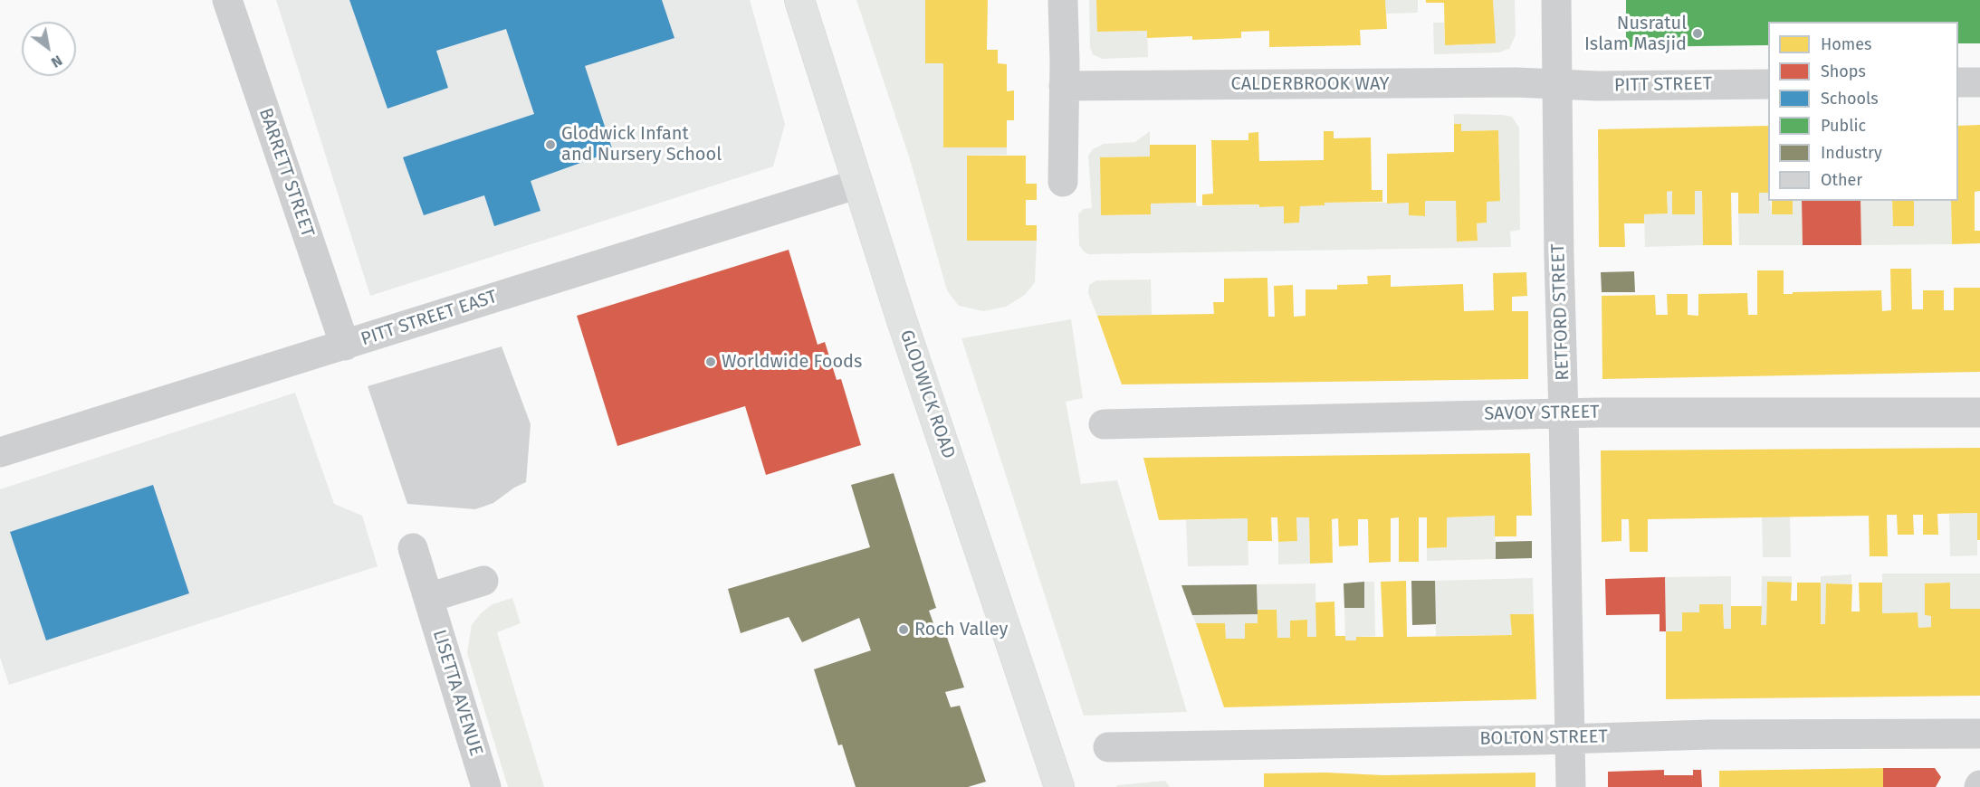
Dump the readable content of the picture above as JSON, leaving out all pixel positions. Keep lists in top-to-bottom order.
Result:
{
  "streets": {
    "main road": ["GLODWICK ROAD"],
    "street": [
      "CALDERBROOK WAY",
      "PITT STREET",
      "BARRETT STREET",
      "RETFORD STREET",
      "PITT STREET EAST",
      "SAVOY STREET",
      "LISETTA AVENUE",
      "BOLTON STREET"
    ]
  },
  "crossings": [
    ["CALDERBROOK WAY", "PITT STREET"],
    ["CALDERBROOK WAY", "RETFORD STREET"],
    ["PITT STREET", "RETFORD STREET"],
    ["BARRETT STREET", "PITT STREET EAST"],
    ["RETFORD STREET", "SAVOY STREET"],
    ["RETFORD STREET", "BOLTON STREET"],
    ["PITT STREET EAST", "GLODWICK ROAD"]
  ],
  "places": [
    "Nusratul Islam Masjid",
    "Glodwick Infant and Nursery School",
    "Worldwide Foods",
    "Roch Valley"
  ],
  "legend": [
    "Homes",
    "Shops",
    "Schools",
    "Public",
    "Industry",
    "Other"
  ],
  "north": "bottom right"
}
